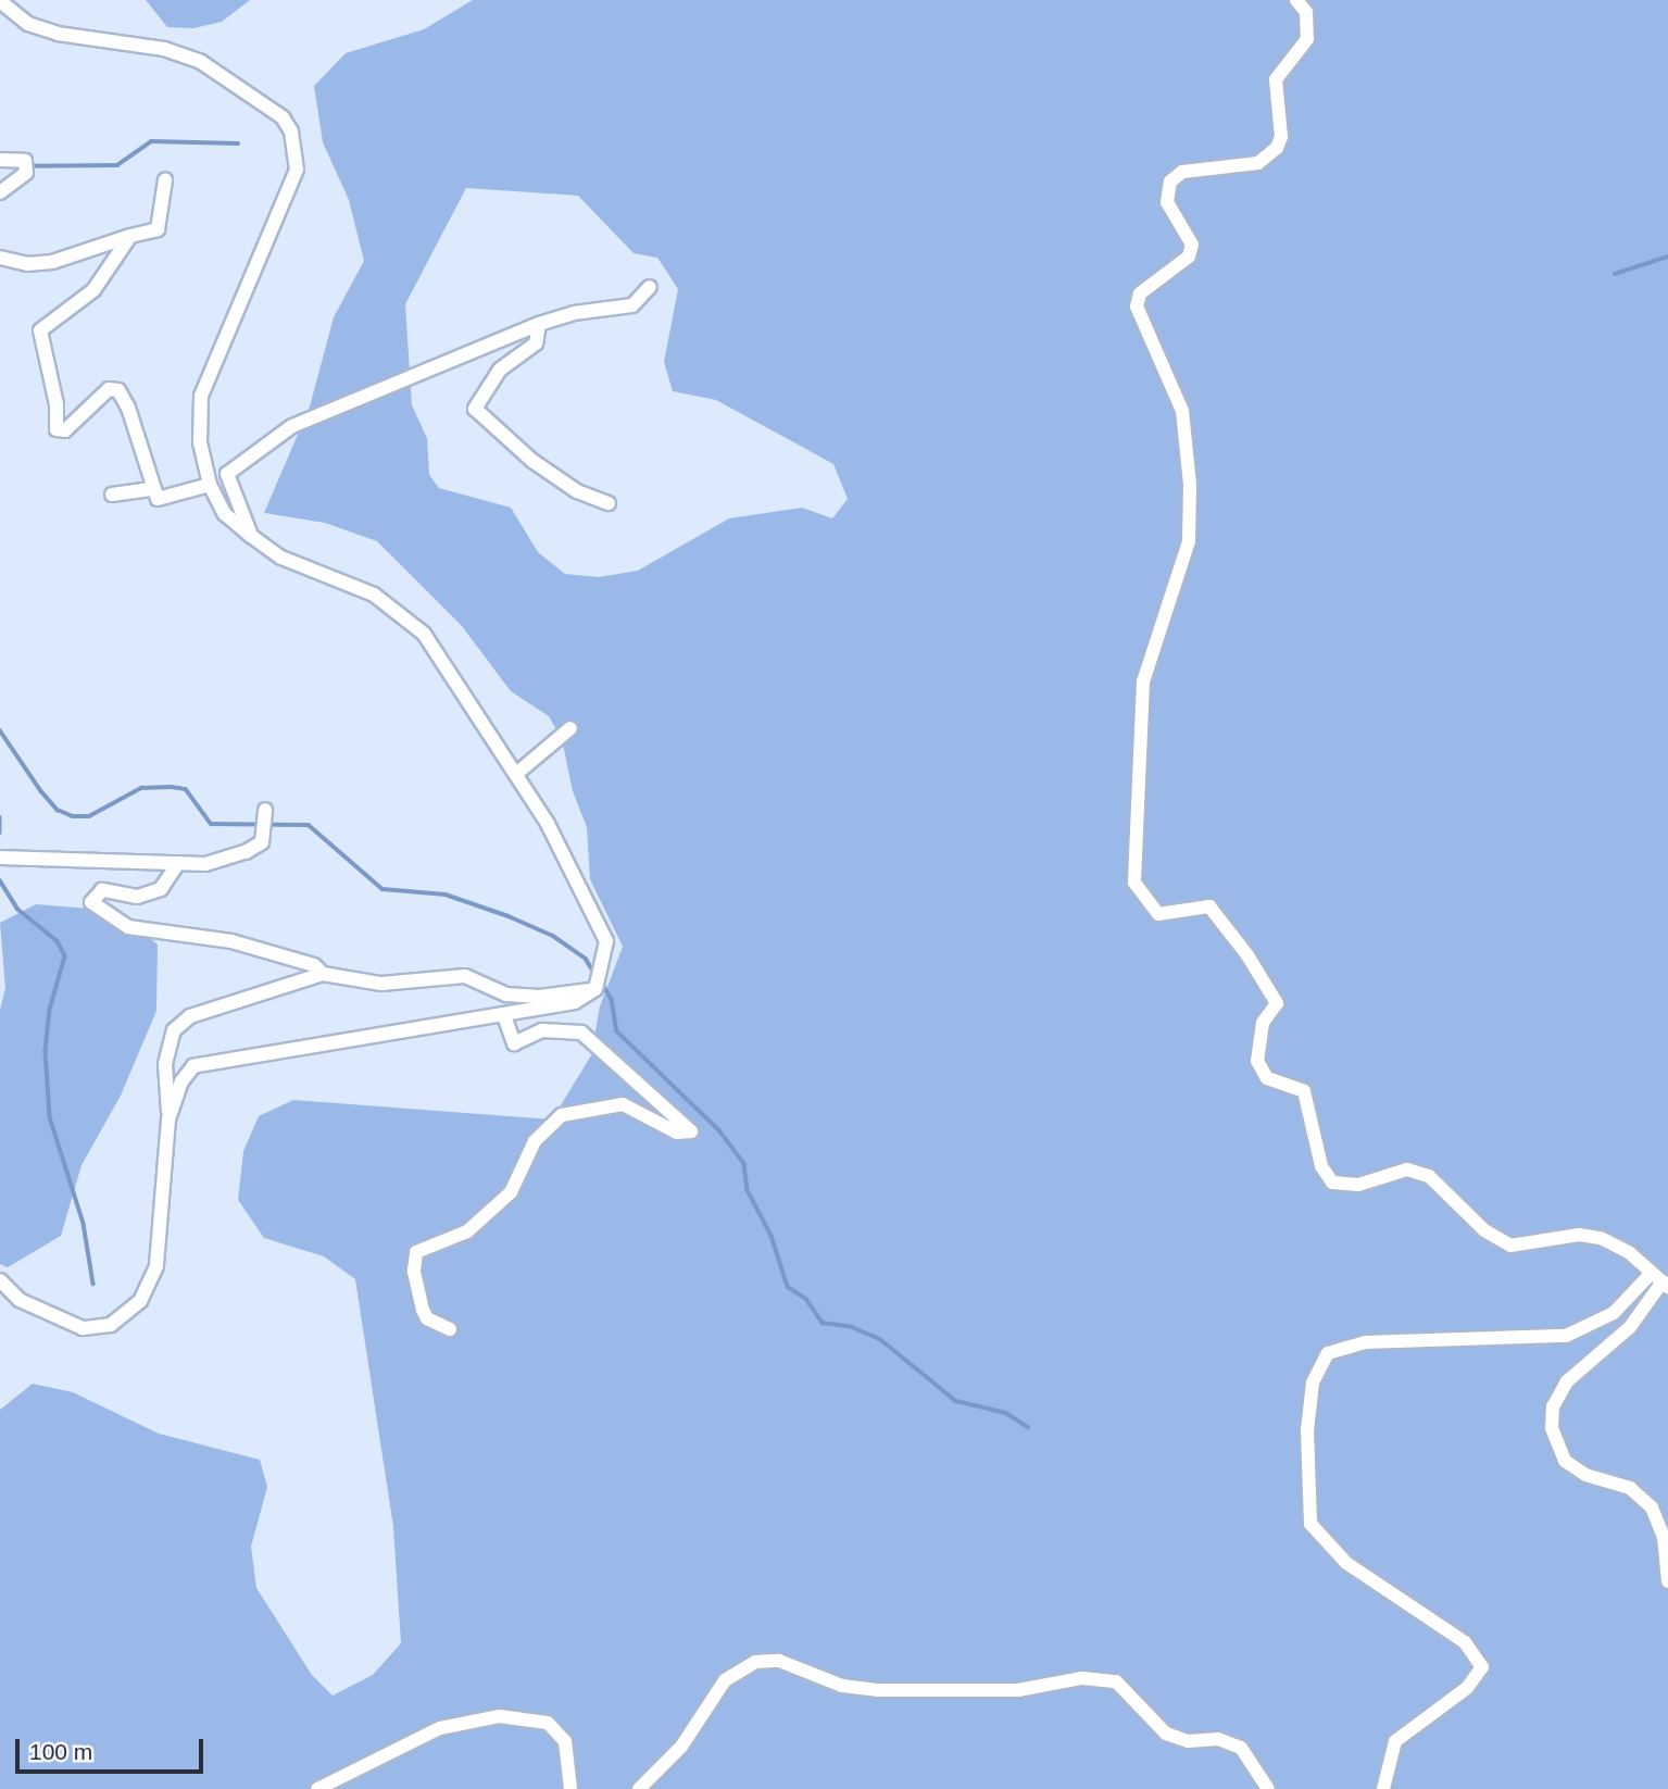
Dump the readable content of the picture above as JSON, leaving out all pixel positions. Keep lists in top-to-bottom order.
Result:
{
  "scale_bar": "100 m"
}
